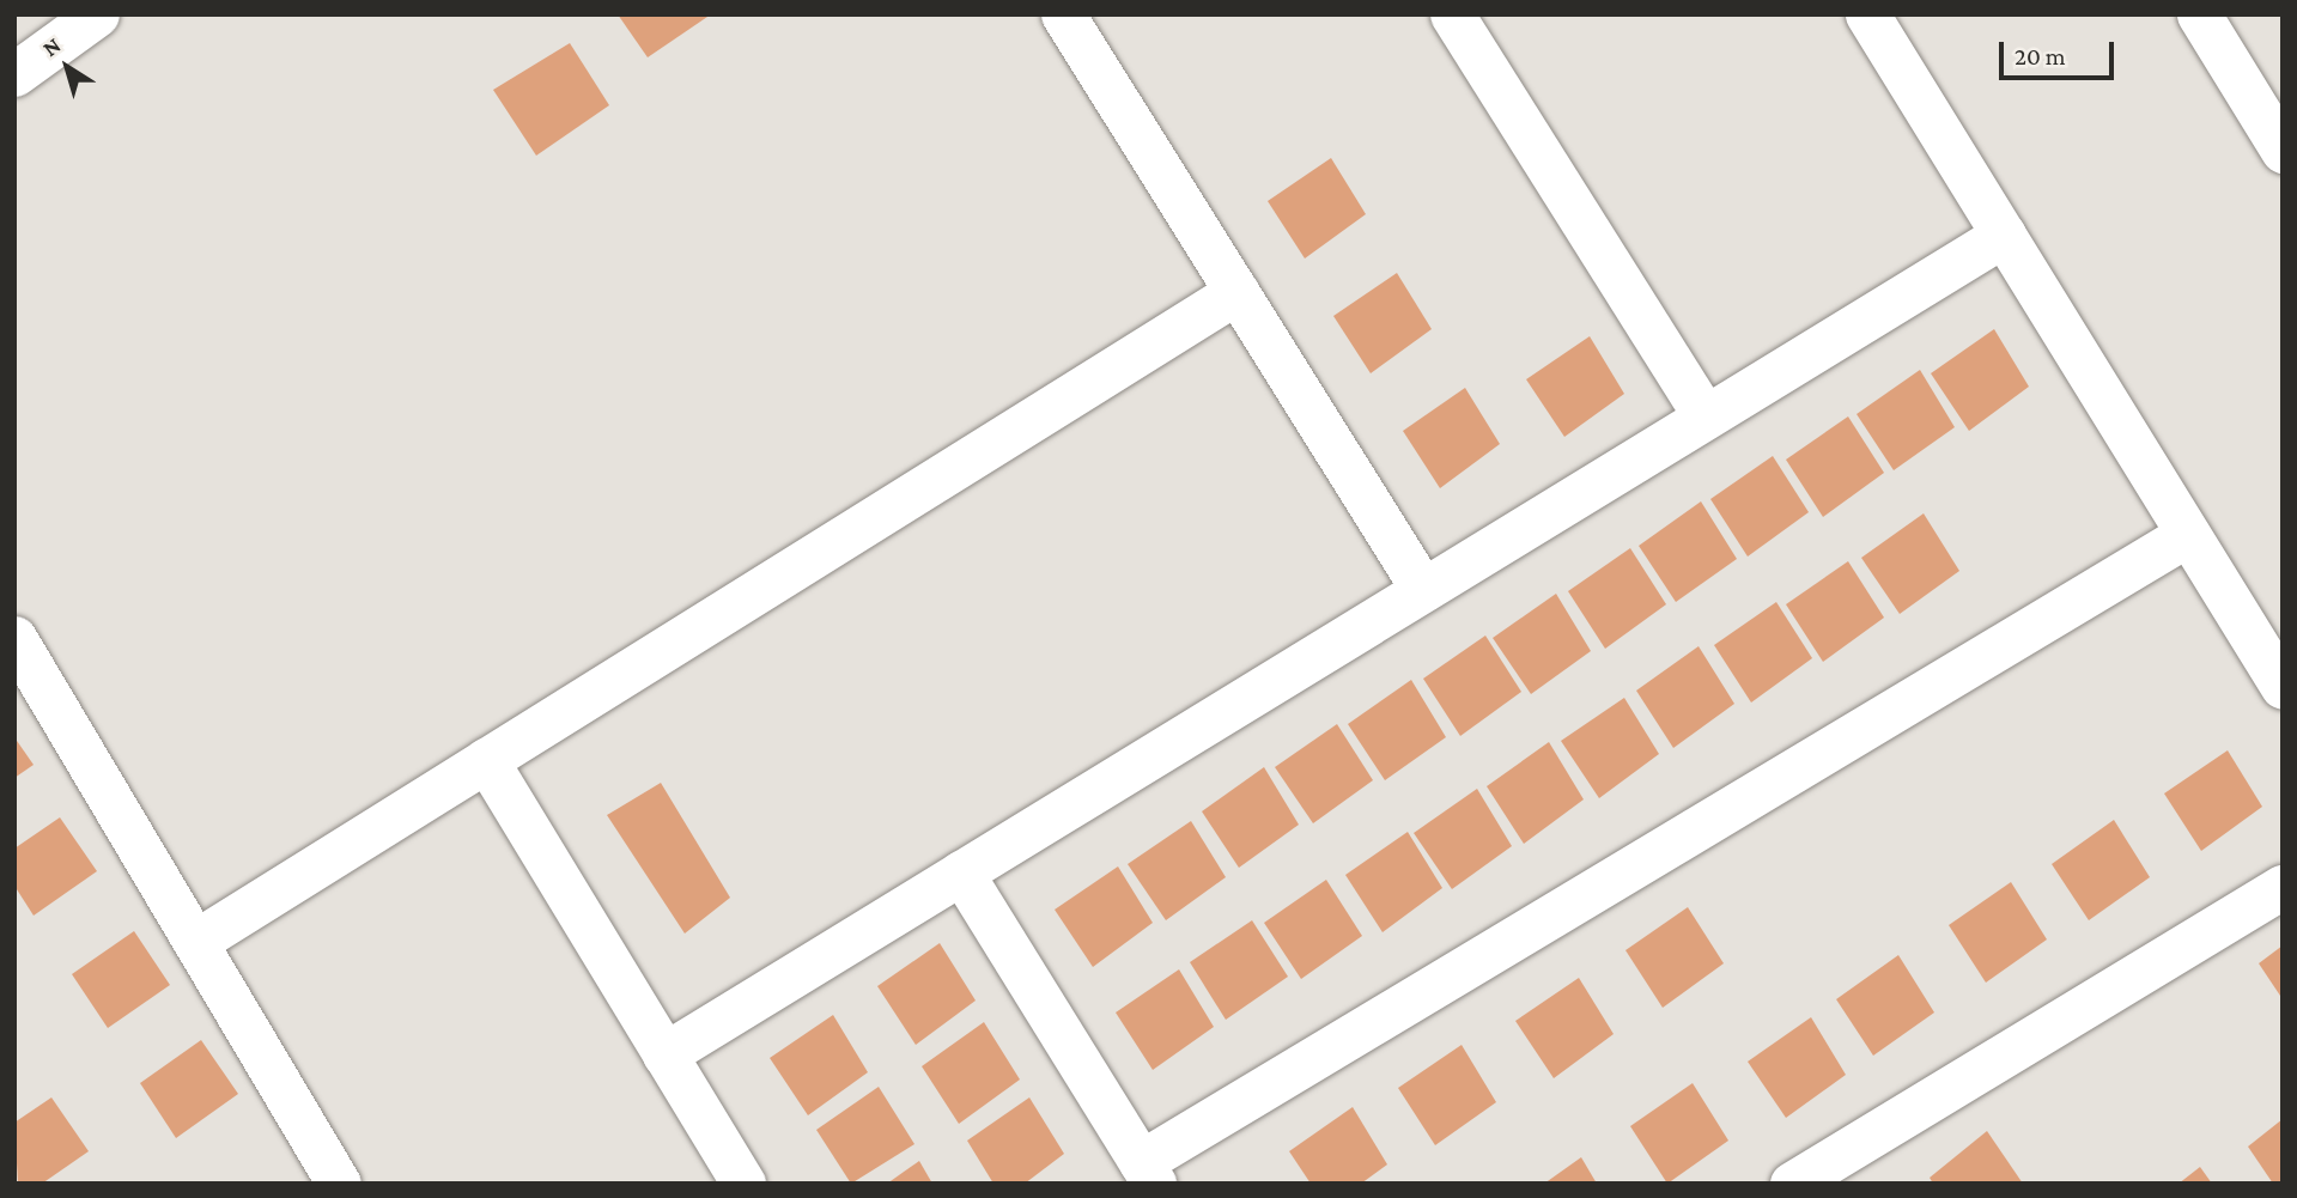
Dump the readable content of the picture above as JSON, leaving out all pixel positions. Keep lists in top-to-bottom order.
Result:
{
  "scale_bar": "20 m",
  "north": "top left"
}
